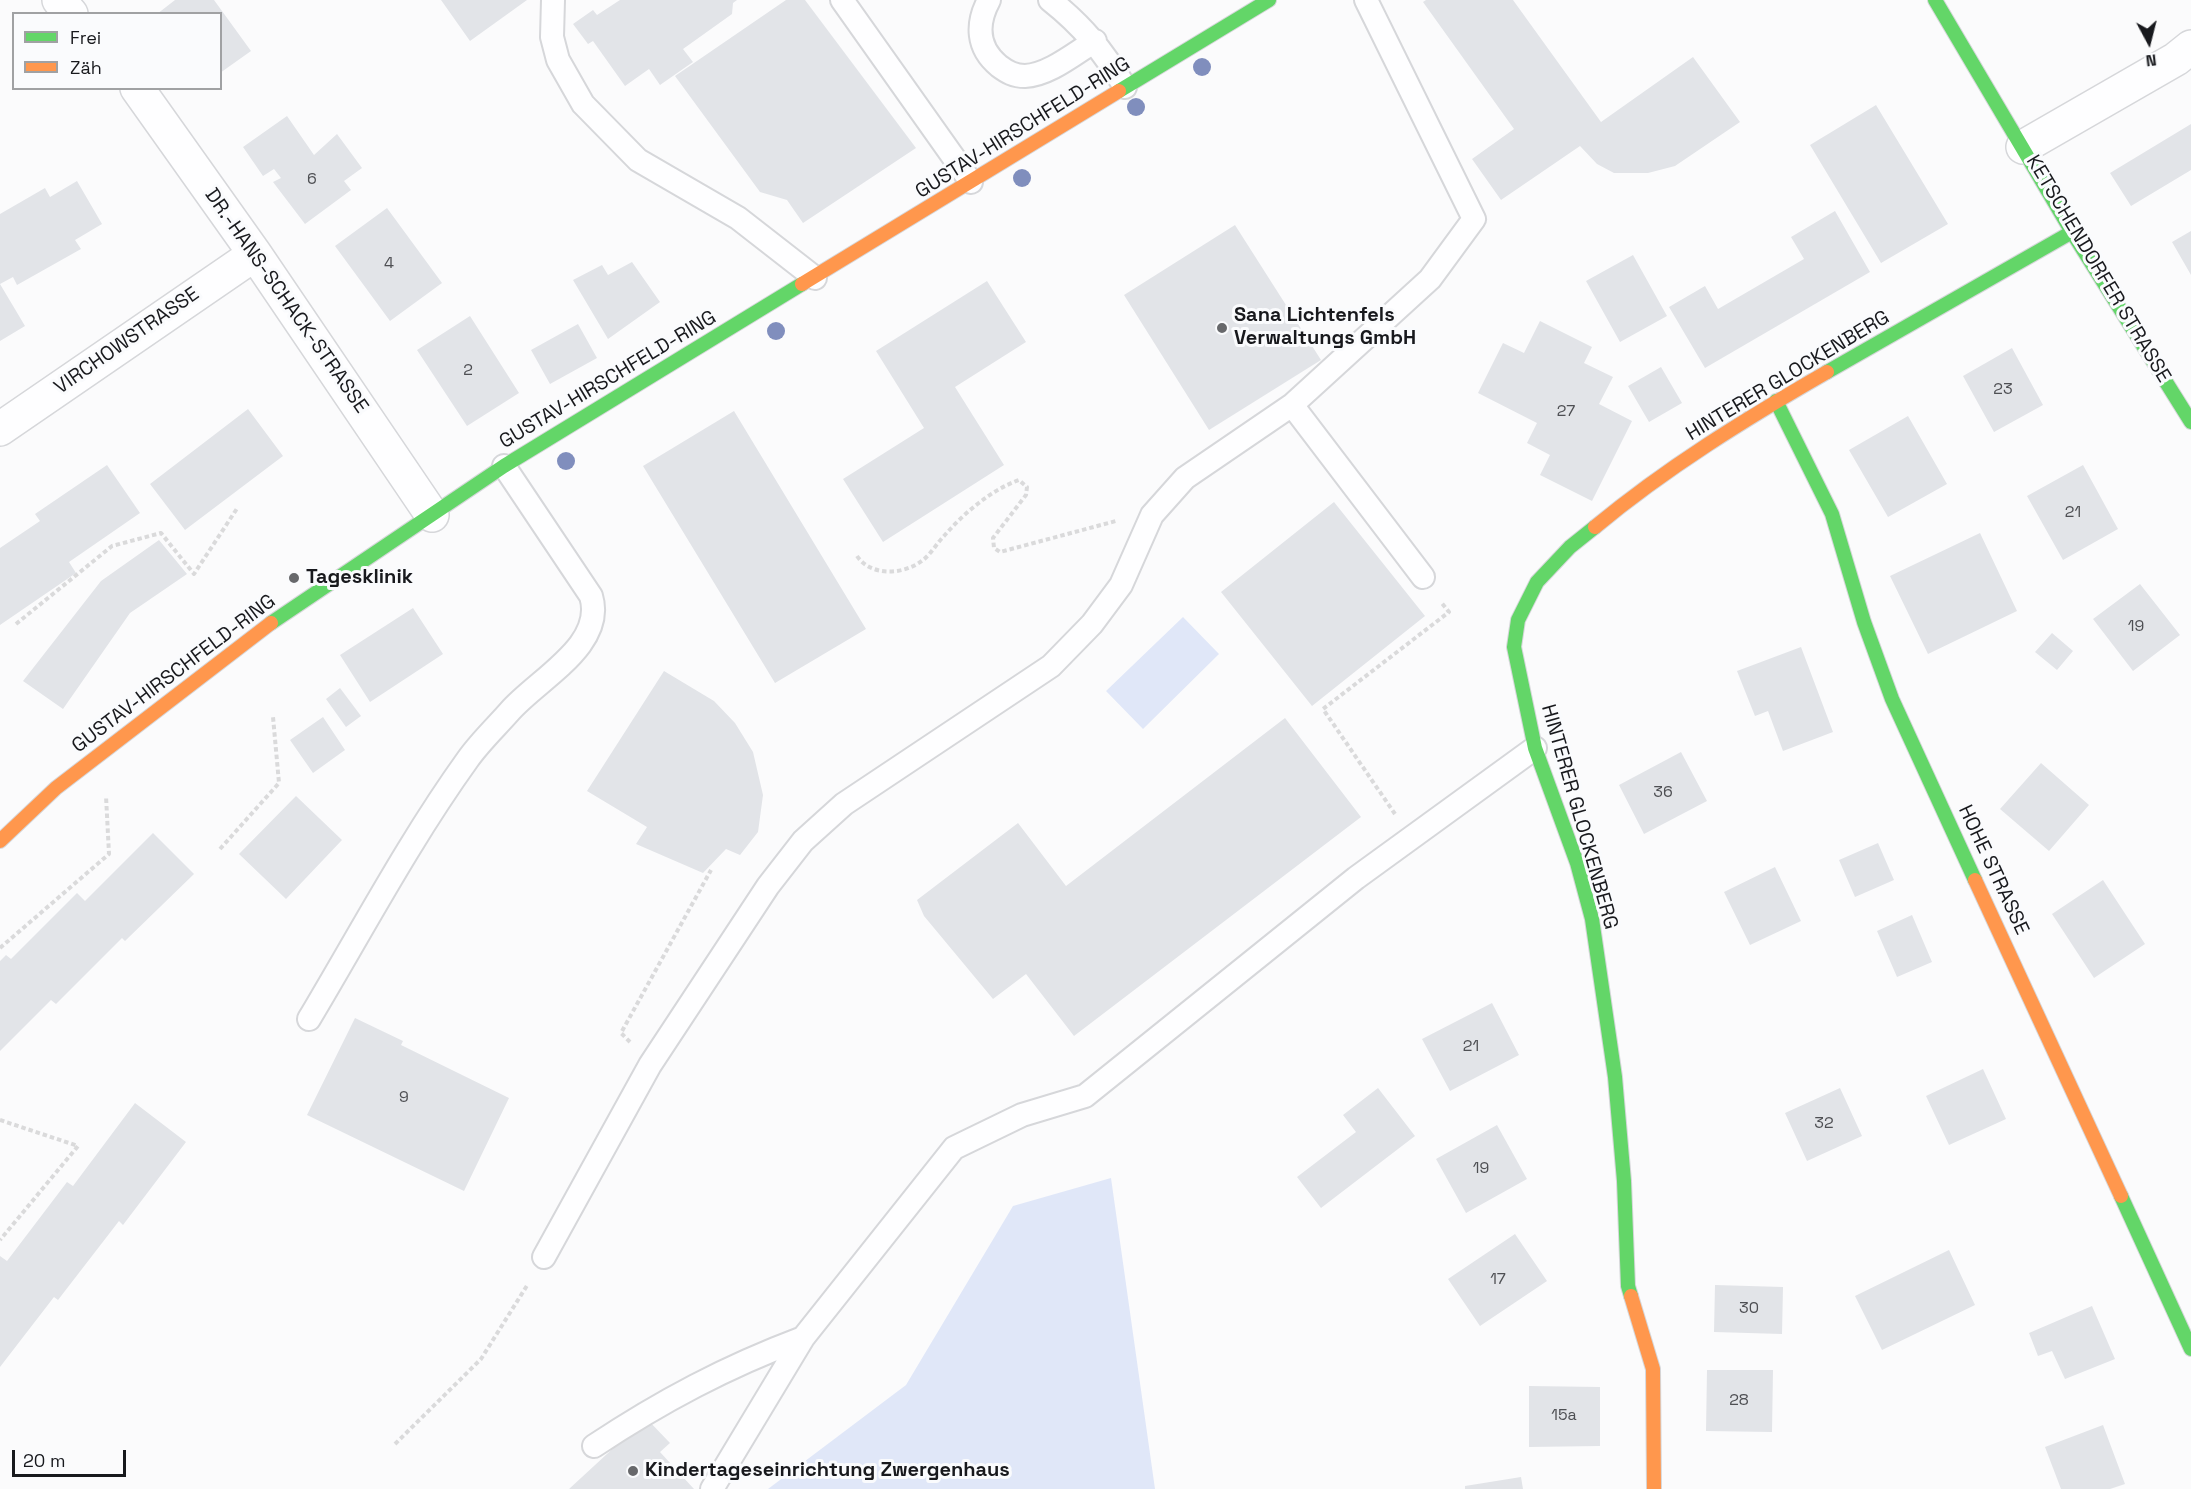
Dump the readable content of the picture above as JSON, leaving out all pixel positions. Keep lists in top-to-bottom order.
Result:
{
  "streets": {
    "street": [
      "GUSTAV-HIRSCHFELD-RING",
      "KETSCHENDORFER STRASSE",
      "DR.-HANS-SCHACK-STRASSE",
      "VIRCHOWSTRASSE",
      "HINTERER GLOCKENBERG",
      "HOHE STRASSE"
    ]
  },
  "crossings": [
    ["GUSTAV-HIRSCHFELD-RING", "DR.-HANS-SCHACK-STRASSE"],
    ["KETSCHENDORFER STRASSE", "HINTERER GLOCKENBERG"],
    ["DR.-HANS-SCHACK-STRASSE", "VIRCHOWSTRASSE"],
    ["HINTERER GLOCKENBERG", "HOHE STRASSE"]
  ],
  "places": ["Sana Lichtenfels Verwaltungs GmbH", "Tagesklinik", "Kindertageseinrichtung Zwergenhaus"],
  "house_numbers": [
    "6",
    "4",
    "2",
    "23",
    "27",
    "21",
    "19",
    "36",
    "21",
    "9",
    "32",
    "19",
    "17",
    "30",
    "28",
    "15a"
  ],
  "legend": ["Frei", "Zäh"],
  "scale_bar": "20 m",
  "north": "bottom"
}
